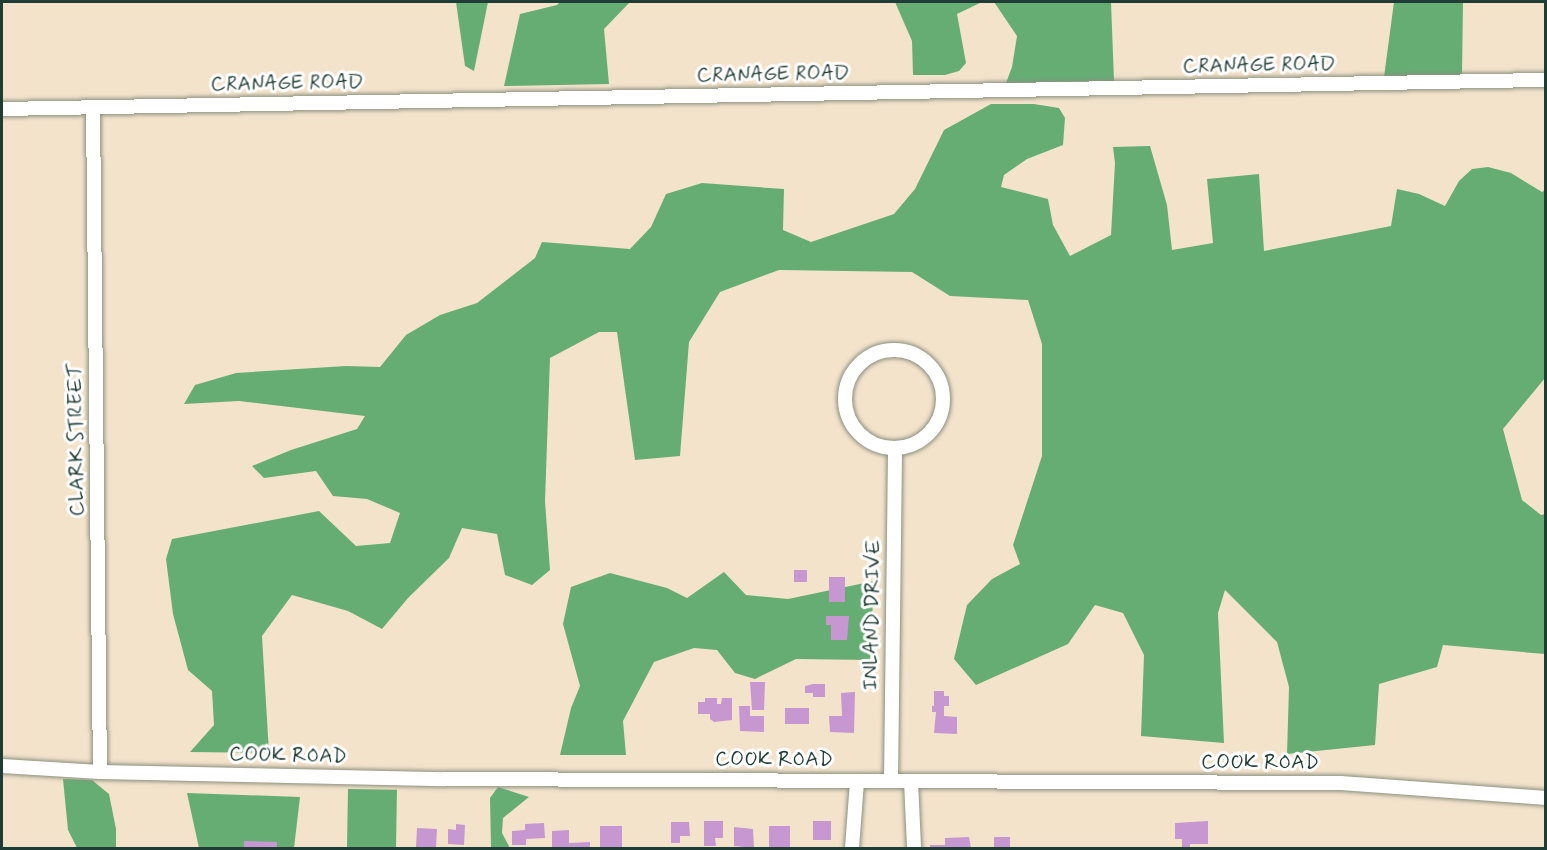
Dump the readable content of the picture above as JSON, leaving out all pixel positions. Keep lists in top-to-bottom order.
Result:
{
  "streets": {
    "street": [
      "CRANAGE ROAD",
      "CLARK STREET",
      "INLAND DRIVE",
      "COOK ROAD"
    ]
  },
  "crossings": [
    ["CRANAGE ROAD", "CLARK STREET"],
    ["CLARK STREET", "COOK ROAD"],
    ["INLAND DRIVE", "COOK ROAD"]
  ]
}
